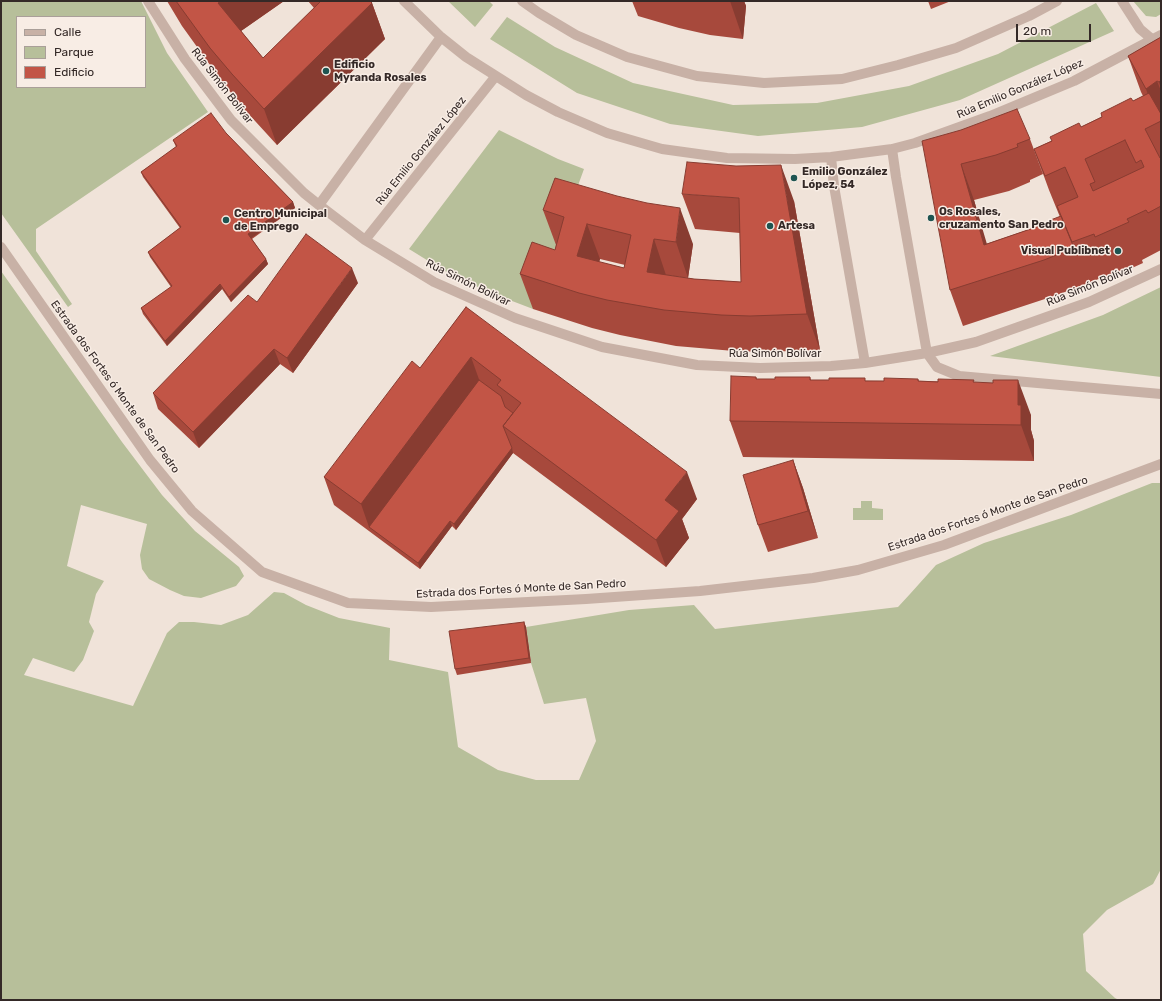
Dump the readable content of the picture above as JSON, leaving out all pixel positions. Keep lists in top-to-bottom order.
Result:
{
  "streets": {
    "street": ["Rúa Simón Bolívar", "Rúa Emilio González López", "Estrada dos Fortes ó Monte de San Pedro"]
  },
  "crossings": [
    ["Rúa Simón Bolívar", "Rúa Emilio González López"]
  ],
  "places": [
    "Edificio Myranda Rosales",
    "Emilio González López, 54",
    "Os Rosales, cruzamento San Pedro",
    "Centro Municipal de Emprego",
    "Artesa",
    "Visual Publibnet"
  ],
  "legend": ["Calle", "Parque", "Edificio"],
  "scale_bar": "20 m"
}
